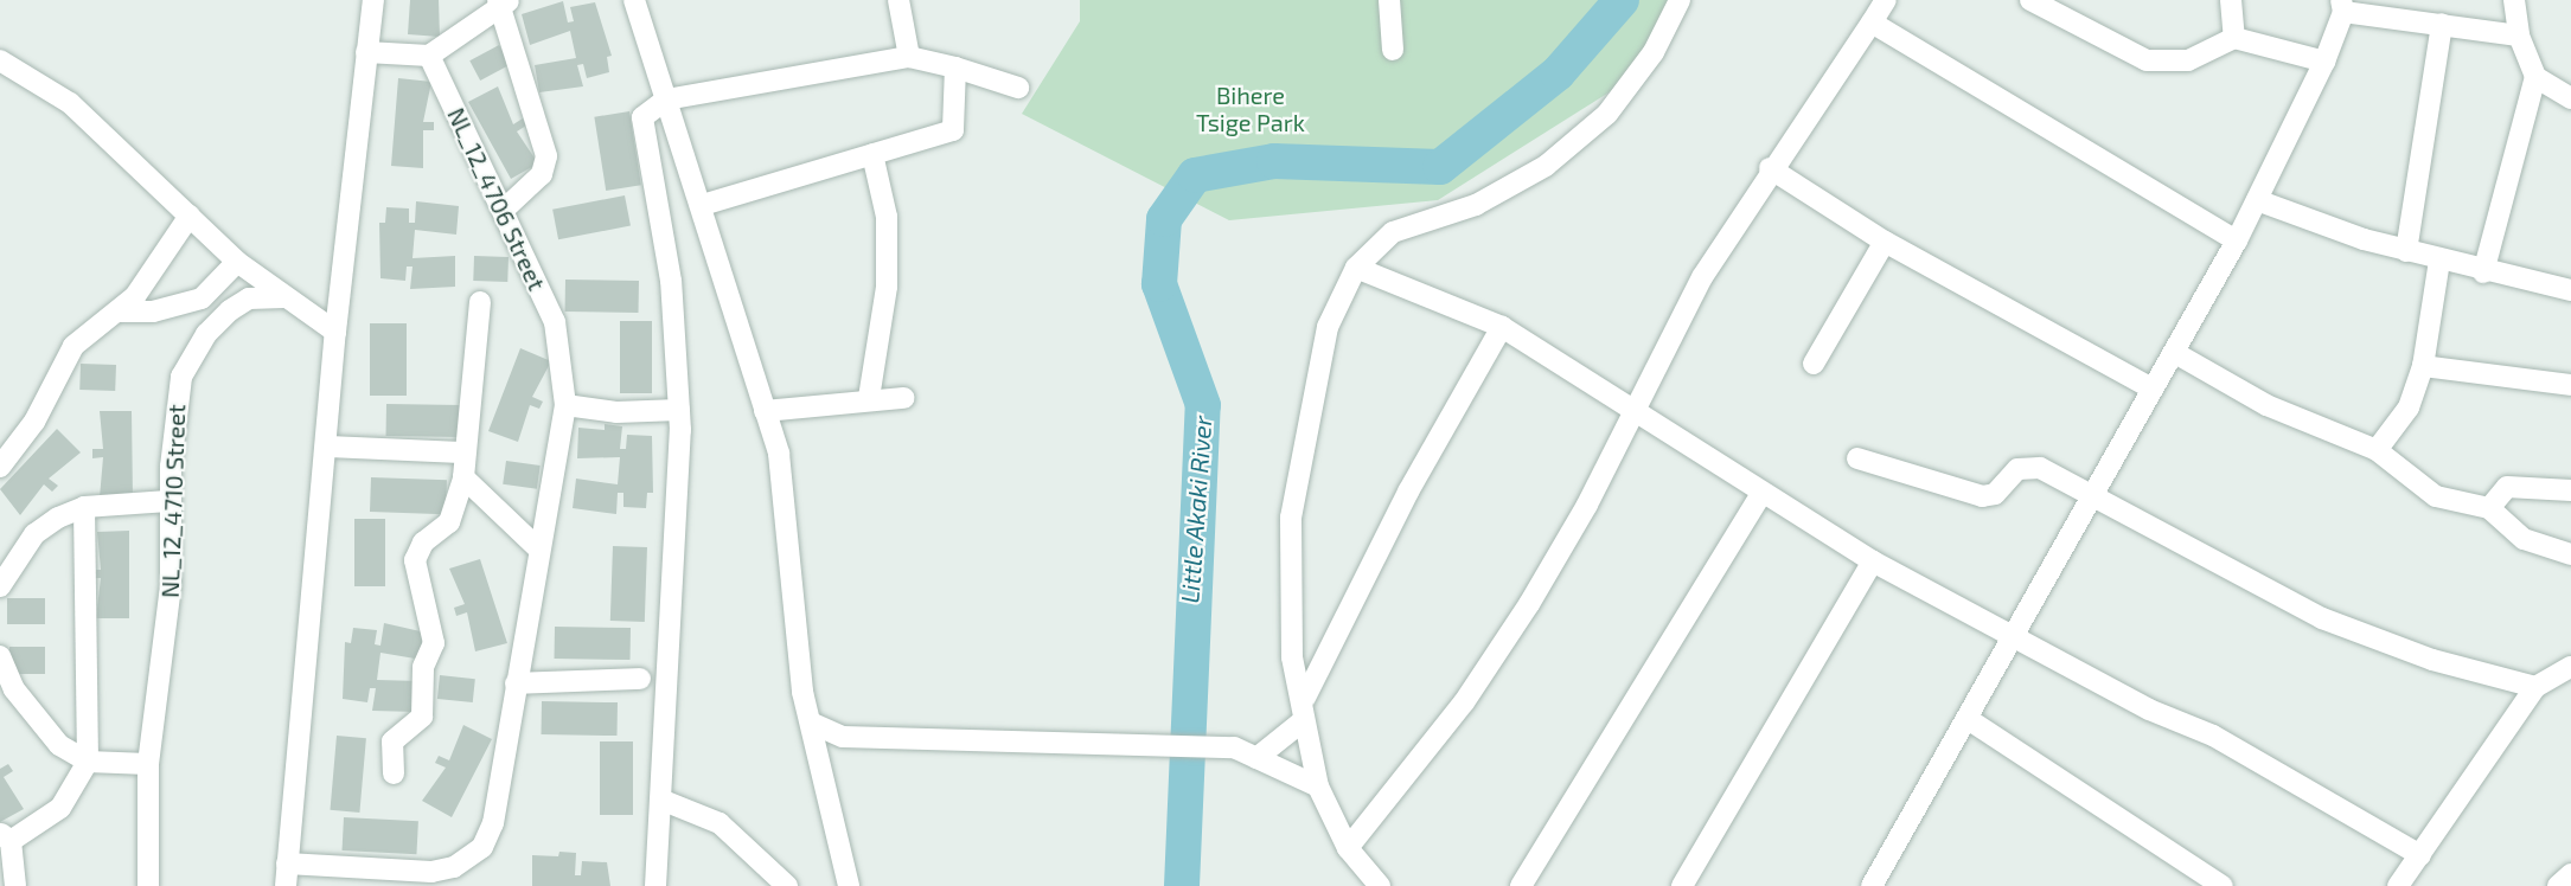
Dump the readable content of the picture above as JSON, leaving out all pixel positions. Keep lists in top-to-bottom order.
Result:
{
  "streets": {
    "street": ["NL_12_4706 Street", "NL_12_4710 Street"]
  },
  "water": ["Little Akaki River"],
  "parks": ["Bihere Tsige Park"]
}
